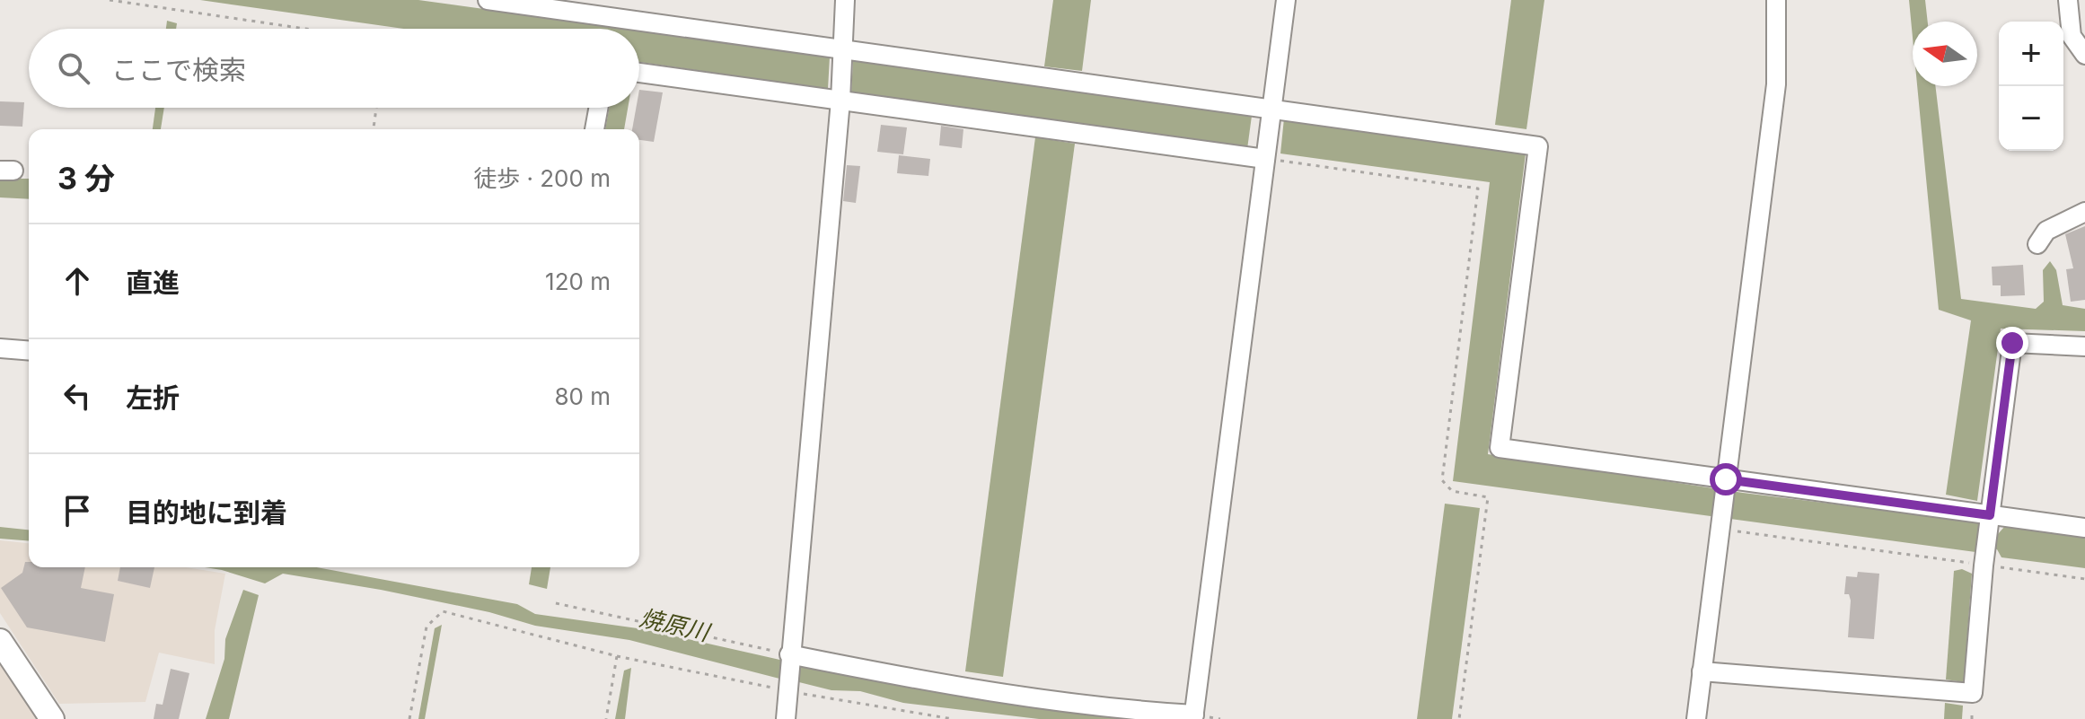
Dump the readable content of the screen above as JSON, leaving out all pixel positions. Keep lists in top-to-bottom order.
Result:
{
  "water": ["焼原川"],
  "north": "left",
  "page": {
    "map_buttons": ["+", "−"],
    "search": "ここで検索",
    "heading": ["3 分", "徒歩 · 200 m"],
    "list": [
      ["直進", "120 m"],
      ["左折", "80 m"],
      "目的地に到着"
    ]
  }
}
